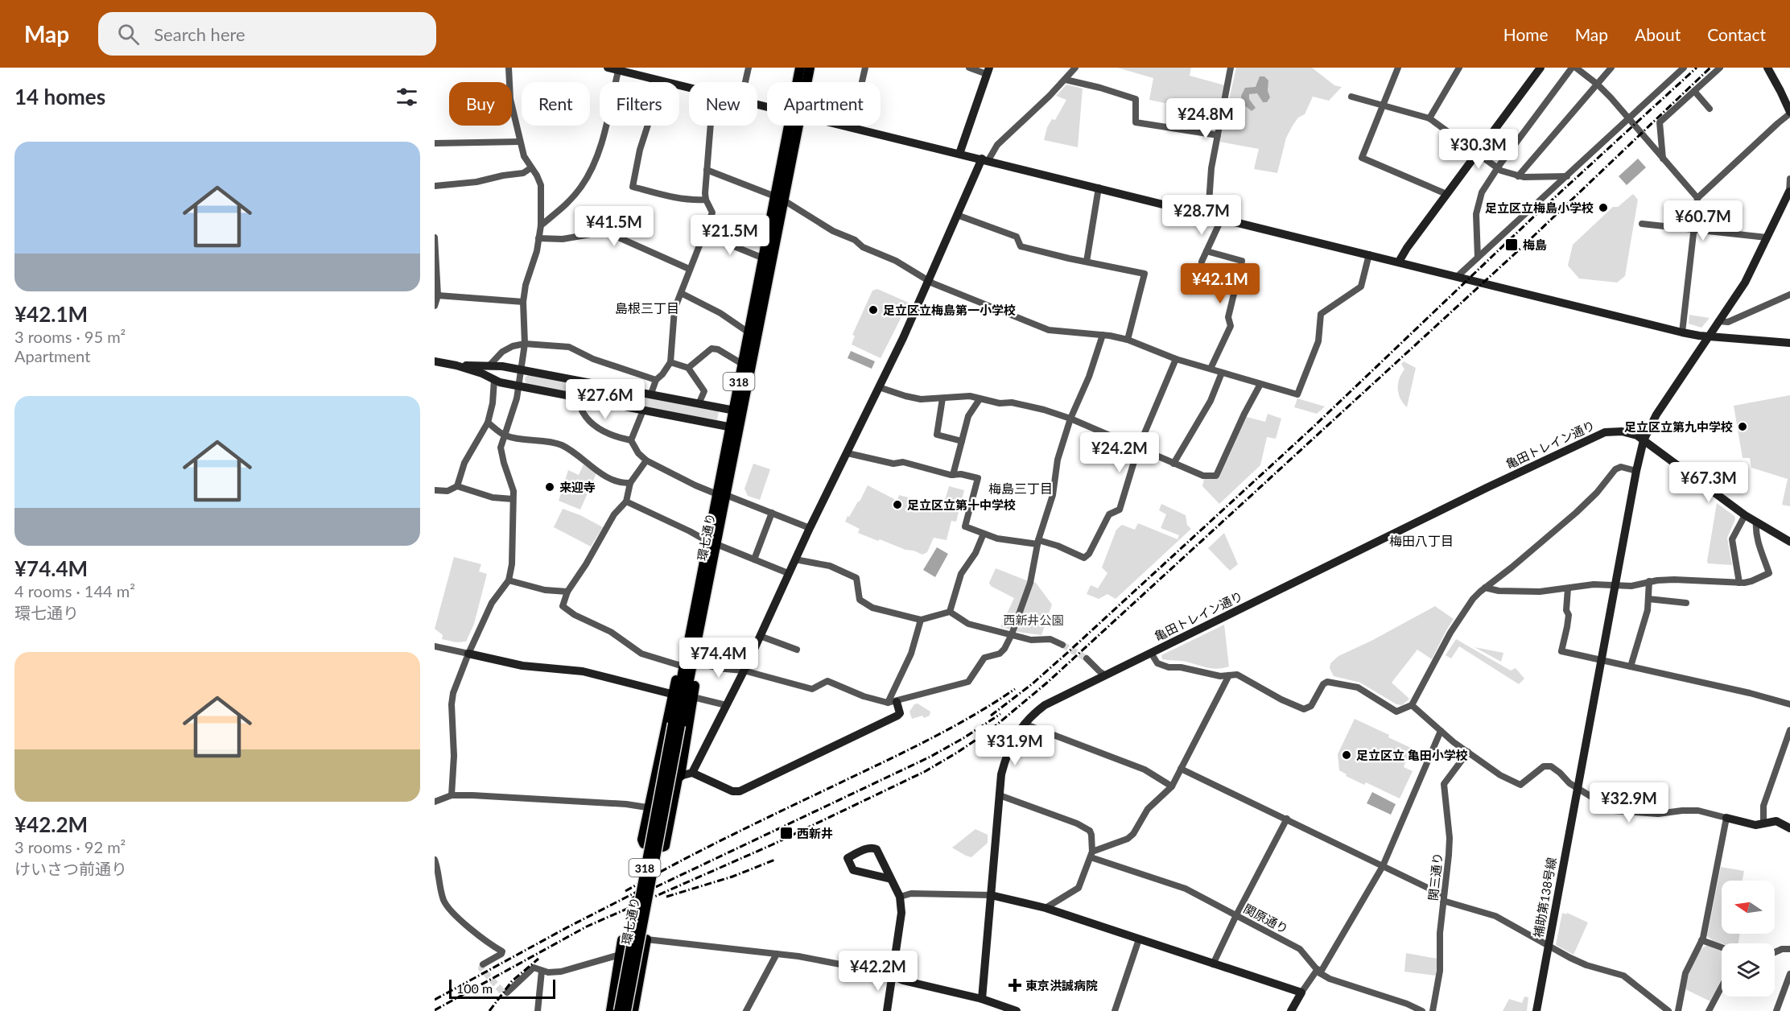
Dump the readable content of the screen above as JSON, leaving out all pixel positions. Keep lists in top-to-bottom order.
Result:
{
  "streets": {
    "main road": ["318", "環七通り"],
    "street": [
      "亀田トレイン通り",
      "関三通り",
      "補助第138号線",
      "関原通り"
    ]
  },
  "crossings": [
    ["亀田トレイン通り", "補助第138号線"]
  ],
  "districts": ["島根三丁目", "梅島三丁目", "梅田八丁目"],
  "parks": ["西新井公園"],
  "places": {
    "other": [
      "足立区立梅島小学校",
      "足立区立梅島第一小学校",
      "足立区立第九中学校",
      "来迎寺",
      "足立区立第十中学校",
      "足立区立 亀田小学校"
    ],
    "transit": ["梅島", "西新井"],
    "health": ["東京洪誠病院"]
  },
  "scale_bar": "100 m",
  "north": "left",
  "page": {
    "header": "Map",
    "search": "Search here",
    "nav": [
      "Home",
      "Map",
      "About",
      "Contact"
    ],
    "heading": "14 homes",
    "chip": [
      "Buy",
      "Rent",
      "Filters",
      "New",
      "Apartment"
    ],
    "price": [
      "¥24.8M",
      "¥30.3M",
      "¥28.7M",
      "¥60.7M",
      "¥41.5M",
      "¥21.5M",
      "¥42.1M",
      "¥27.6M",
      "¥24.2M",
      "¥67.3M",
      "¥74.4M",
      "¥31.9M",
      "¥32.9M",
      "¥42.2M"
    ],
    "list": [
      {
        "name": "¥42.1M",
        "note": "3 rooms · 95 m² · Apartment"
      },
      {
        "name": "¥74.4M",
        "note": "4 rooms · 144 m² · 環七通り"
      },
      {
        "name": "¥42.2M",
        "note": "3 rooms · 92 m² · けいさつ前通り"
      }
    ],
    "scale": "100 m"
  }
}
